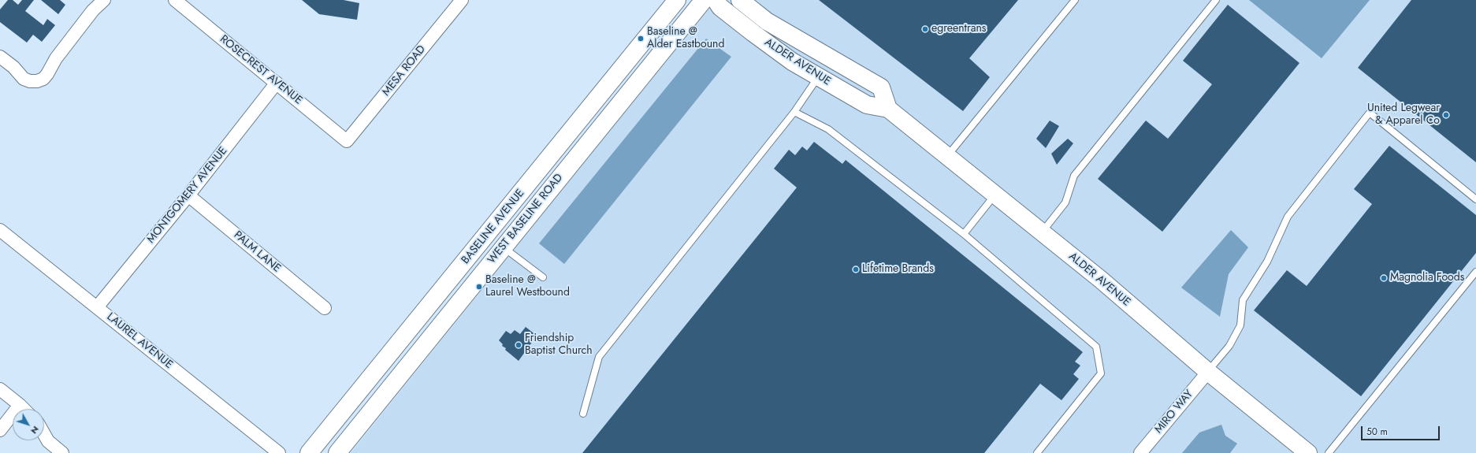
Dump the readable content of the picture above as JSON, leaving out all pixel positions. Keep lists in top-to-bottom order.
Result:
{
  "streets": {
    "main road": ["ALDER AVENUE", "WEST BASELINE ROAD", "BASELINE AVENUE"],
    "street": [
      "ROSECREST AVENUE",
      "MESA ROAD",
      "MONTGOMERY AVENUE",
      "PALM LANE",
      "LAUREL AVENUE",
      "MIRO WAY"
    ]
  },
  "crossings": [
    ["ALDER AVENUE", "MIRO WAY"],
    ["ROSECREST AVENUE", "MESA ROAD"],
    ["ROSECREST AVENUE", "MONTGOMERY AVENUE"],
    ["MONTGOMERY AVENUE", "PALM LANE"],
    ["MONTGOMERY AVENUE", "LAUREL AVENUE"]
  ],
  "places": [
    "egreentrans",
    "Baseline @ Alder Eastbound",
    "United Legwear & Apparel Co",
    "Lifetime Brands",
    "Magnolia Foods",
    "Baseline @ Laurel Westbound",
    "Friendship Baptist Church"
  ],
  "scale_bar": "50 m",
  "north": "bottom right"
}
